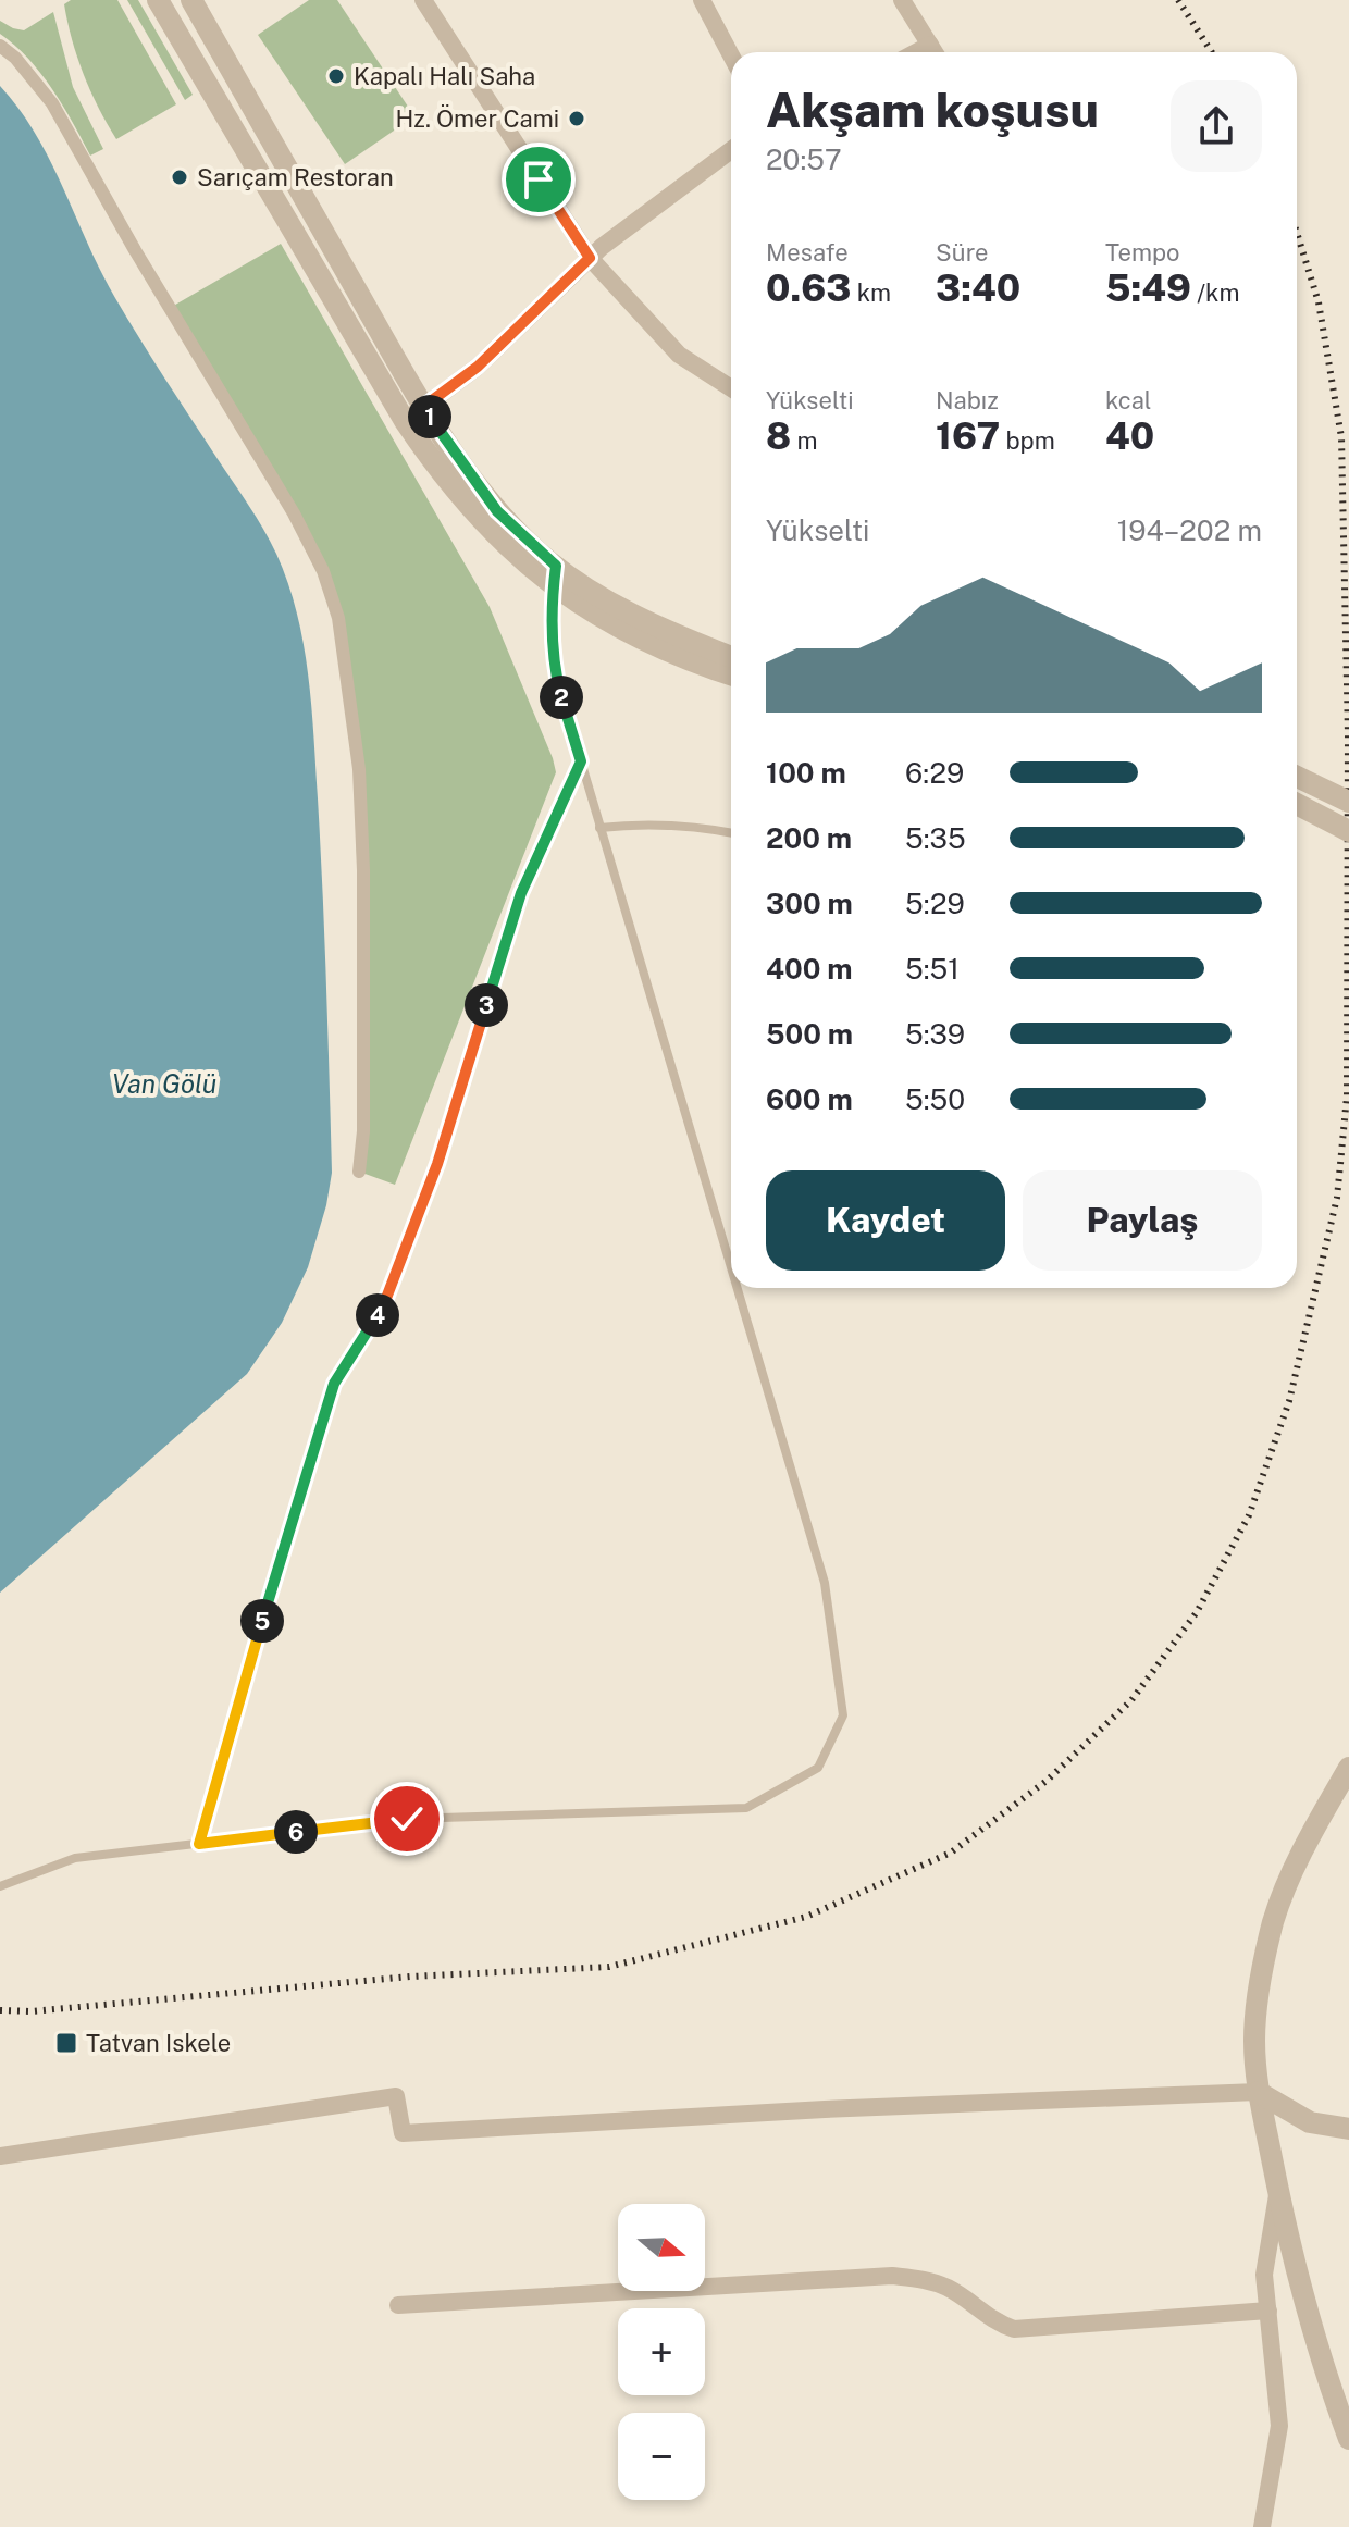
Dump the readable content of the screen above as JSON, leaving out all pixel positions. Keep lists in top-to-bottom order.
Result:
{
  "water": ["Van Gölü"],
  "places": {
    "other": ["Kapalı Halı Saha", "Hz. Ömer Cami", "Sarıçam Restoran"],
    "transit": ["Tatvan Iskele"]
  },
  "north": "right",
  "page": {
    "heading": ["Akşam koşusu", "20:57"],
    "stats": [
      ["Mesafe", "0.63 km"],
      ["Süre", "3:40"],
      ["Tempo", "5:49 /km"],
      ["Yükselti", "8 m"],
      ["Nabız", "167 bpm"],
      ["kcal", "40"]
    ],
    "pins": [
      "1",
      "2",
      "3",
      "4",
      "5",
      "6"
    ],
    "chart": ["Yükselti", "194–202 m"],
    "list": [
      {
        "name": "100 m",
        "note": "6:29"
      },
      {
        "name": "200 m",
        "note": "5:35"
      },
      {
        "name": "300 m",
        "note": "5:29"
      },
      {
        "name": "400 m",
        "note": "5:51"
      },
      {
        "name": "500 m",
        "note": "5:39"
      },
      {
        "name": "600 m",
        "note": "5:50"
      }
    ],
    "buttons": ["Kaydet", "Paylaş"],
    "map_buttons": ["+", "−"]
  }
}
